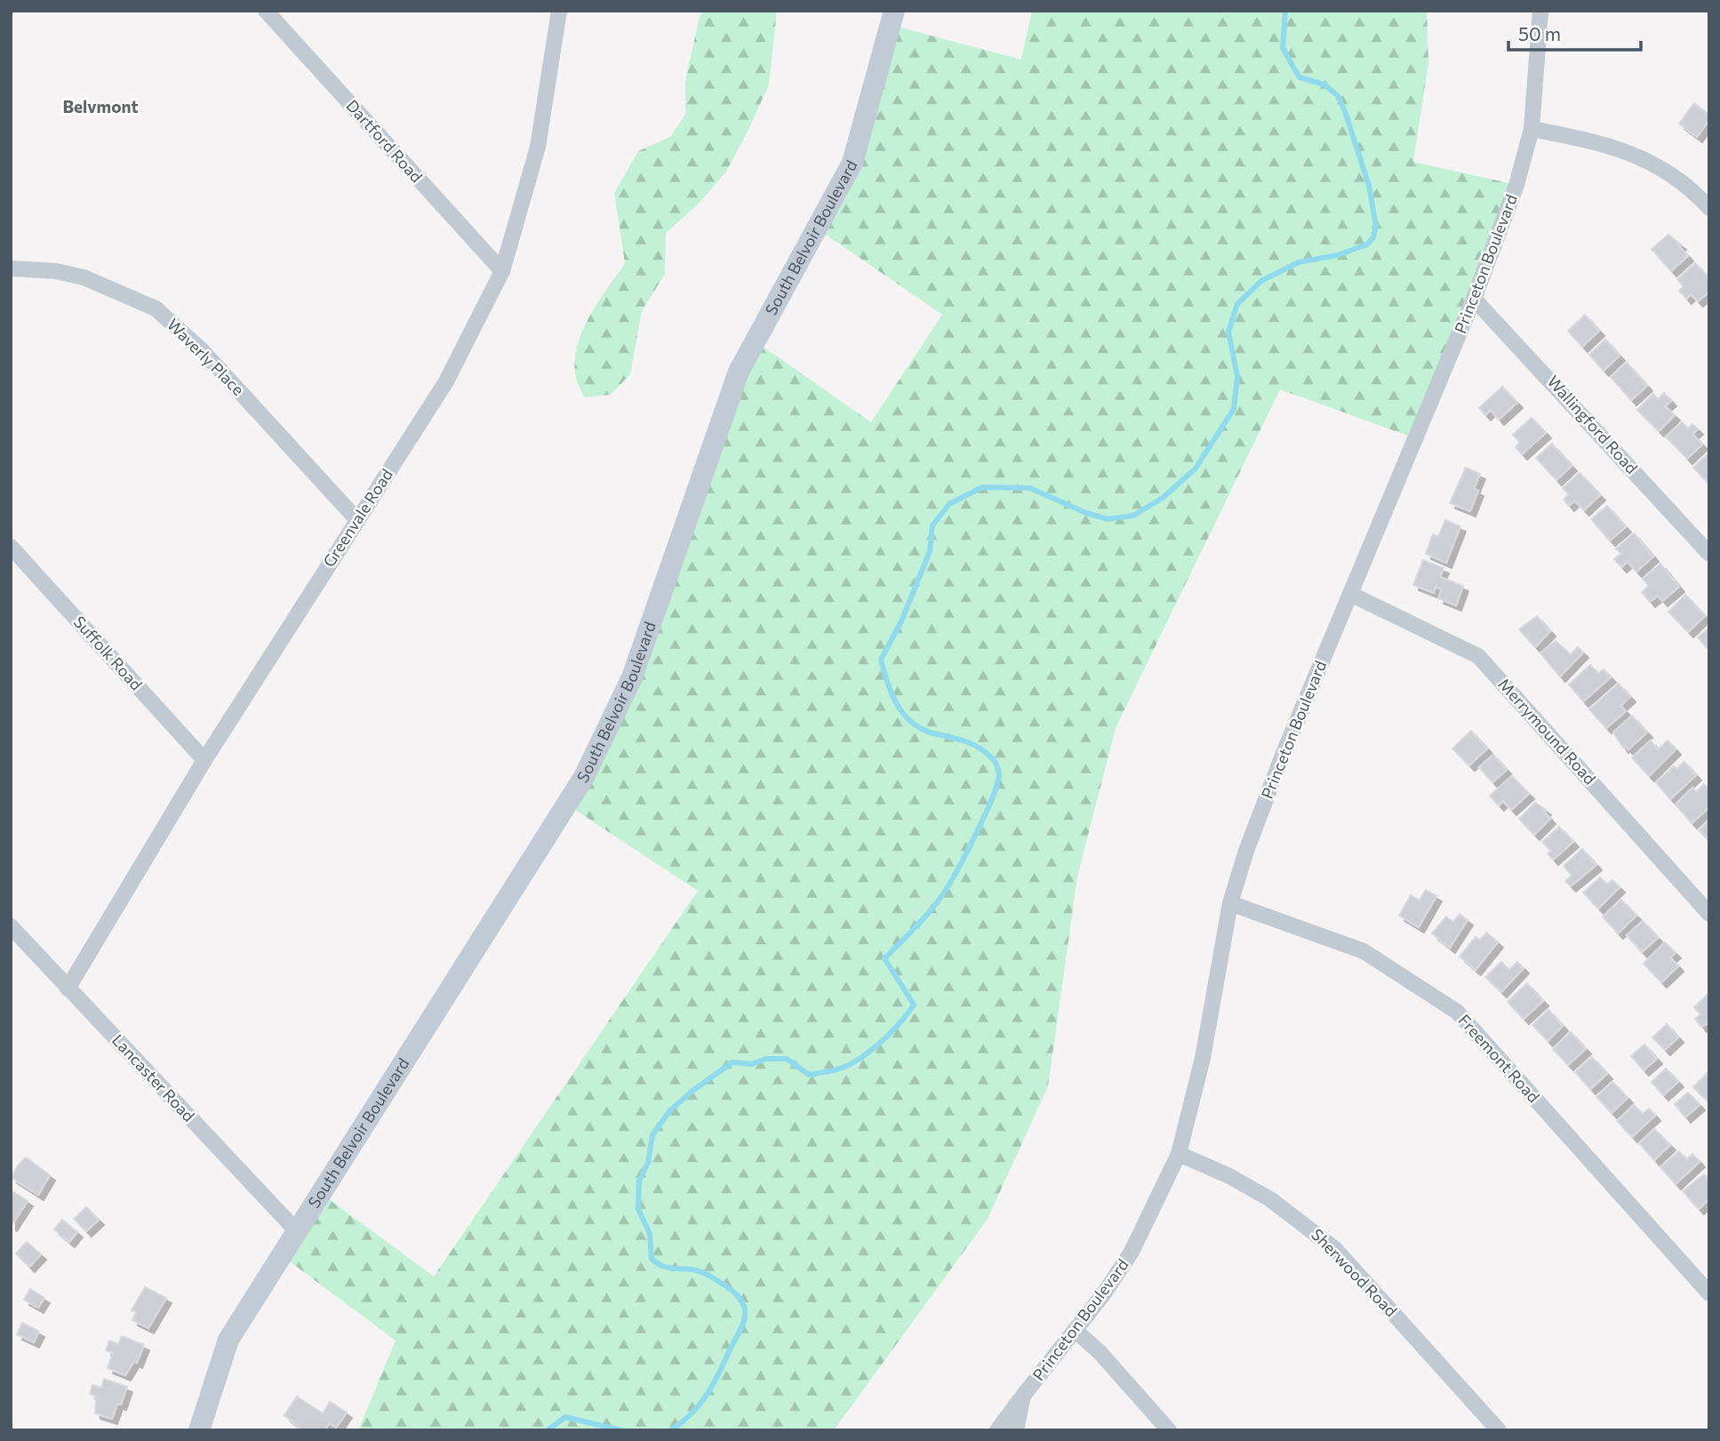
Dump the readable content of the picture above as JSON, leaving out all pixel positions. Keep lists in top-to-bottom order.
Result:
{
  "streets": {
    "street": [
      "Dartford Road",
      "South Belvoir Boulevard",
      "Princeton Boulevard",
      "Waverly Place",
      "Wallingford Road",
      "Greenvale Road",
      "Suffolk Road",
      "Merrymound Road",
      "Freemont Road",
      "Lancaster Road",
      "Sherwood Road"
    ]
  },
  "crossings": [
    ["Dartford Road", "Greenvale Road"],
    ["South Belvoir Boulevard", "Lancaster Road"],
    ["Princeton Boulevard", "Wallingford Road"],
    ["Princeton Boulevard", "Merrymound Road"],
    ["Princeton Boulevard", "Freemont Road"],
    ["Princeton Boulevard", "Sherwood Road"],
    ["Waverly Place", "Greenvale Road"],
    ["Greenvale Road", "Suffolk Road"],
    ["Greenvale Road", "Lancaster Road"]
  ],
  "districts": ["Belvmont"],
  "scale_bar": "50 m"
}
